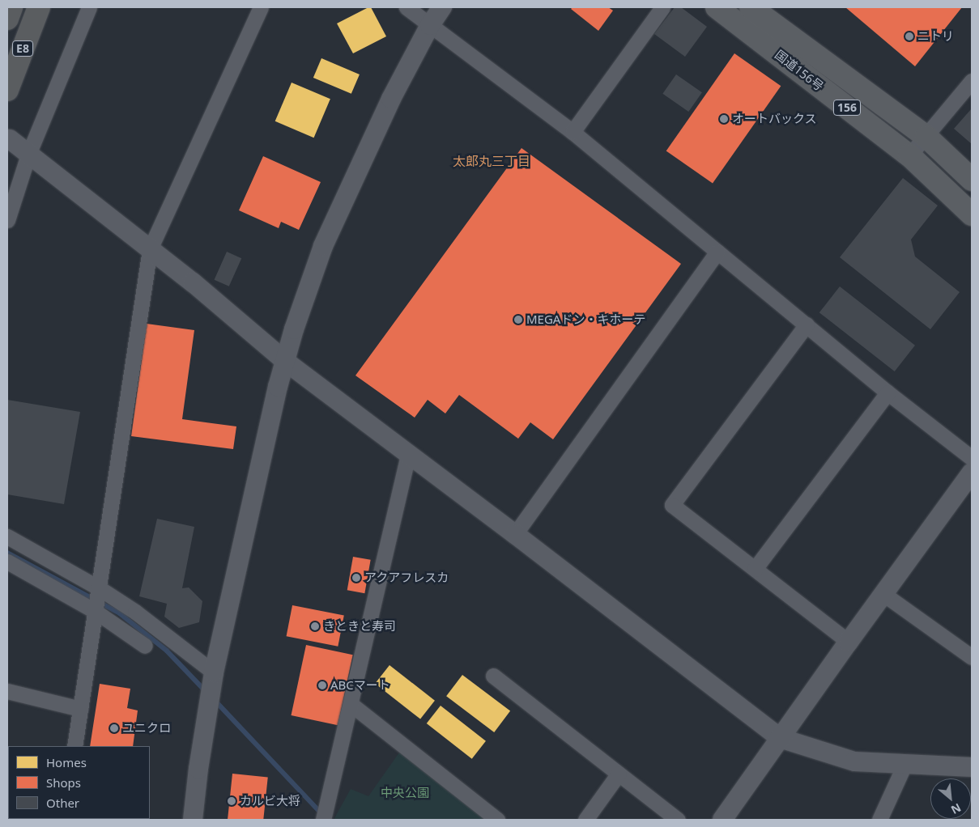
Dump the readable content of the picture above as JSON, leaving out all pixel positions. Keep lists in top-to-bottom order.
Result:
{
  "streets": {
    "highway": ["E8", "国道156号", "156"]
  },
  "districts": ["太郎丸三丁目"],
  "parks": ["中央公園"],
  "places": [
    "ニトリ",
    "オートバックス",
    "MEGAドン・キホーテ",
    "アクアフレスカ",
    "きときと寿司",
    "ABCマート",
    "ユニクロ",
    "カルビ大将"
  ],
  "legend": ["Homes", "Shops", "Other"],
  "north": "bottom right"
}
